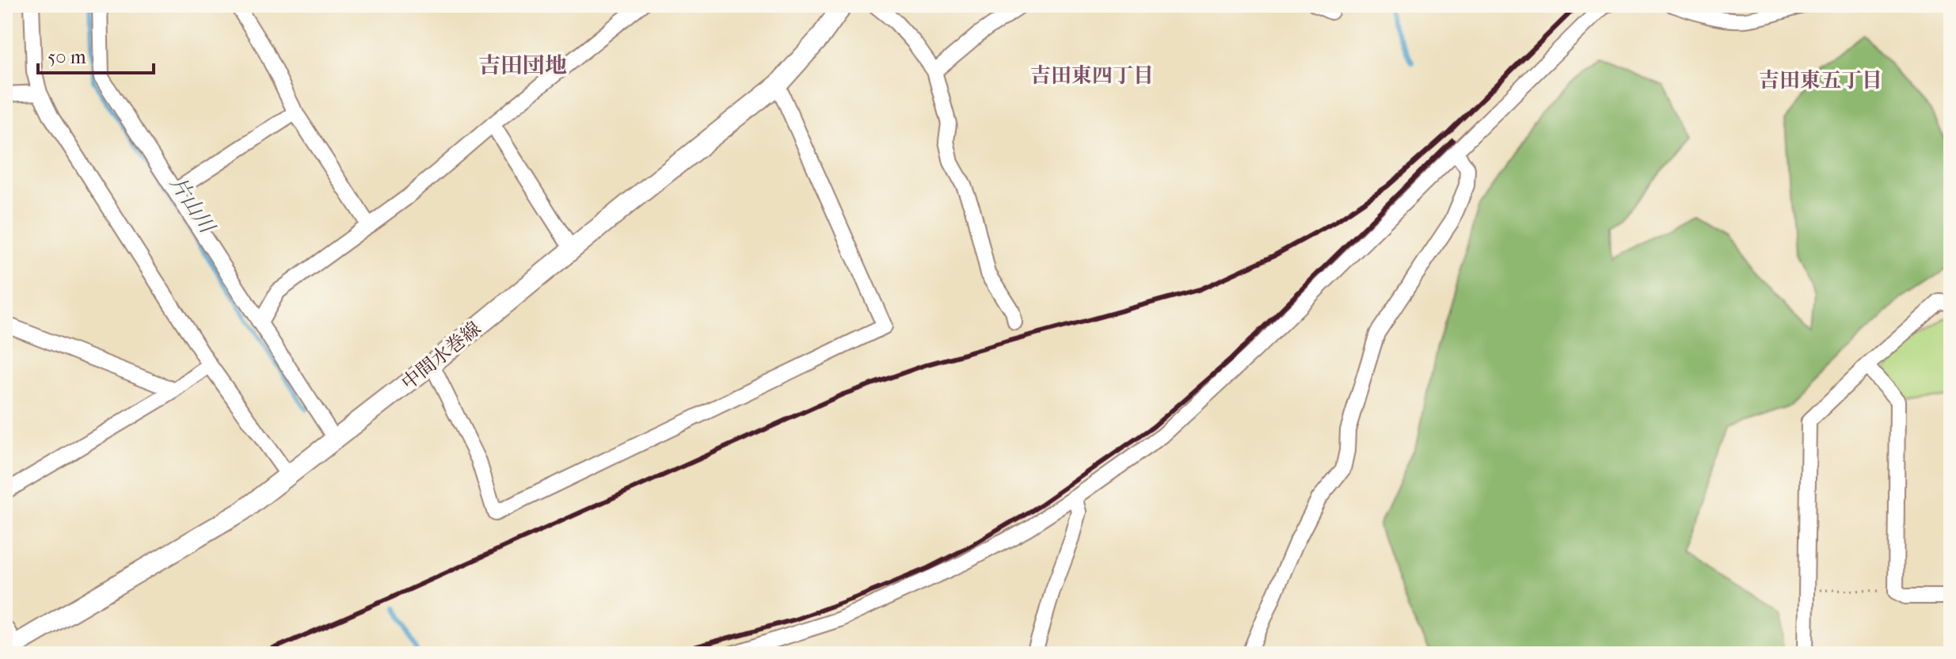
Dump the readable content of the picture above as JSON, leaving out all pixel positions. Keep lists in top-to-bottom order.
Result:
{
  "streets": {
    "main road": ["中間水巻線"]
  },
  "districts": ["吉田団地", "吉田東四丁目", "吉田東五丁目"],
  "water": ["片山川"],
  "scale_bar": "50 m"
}
